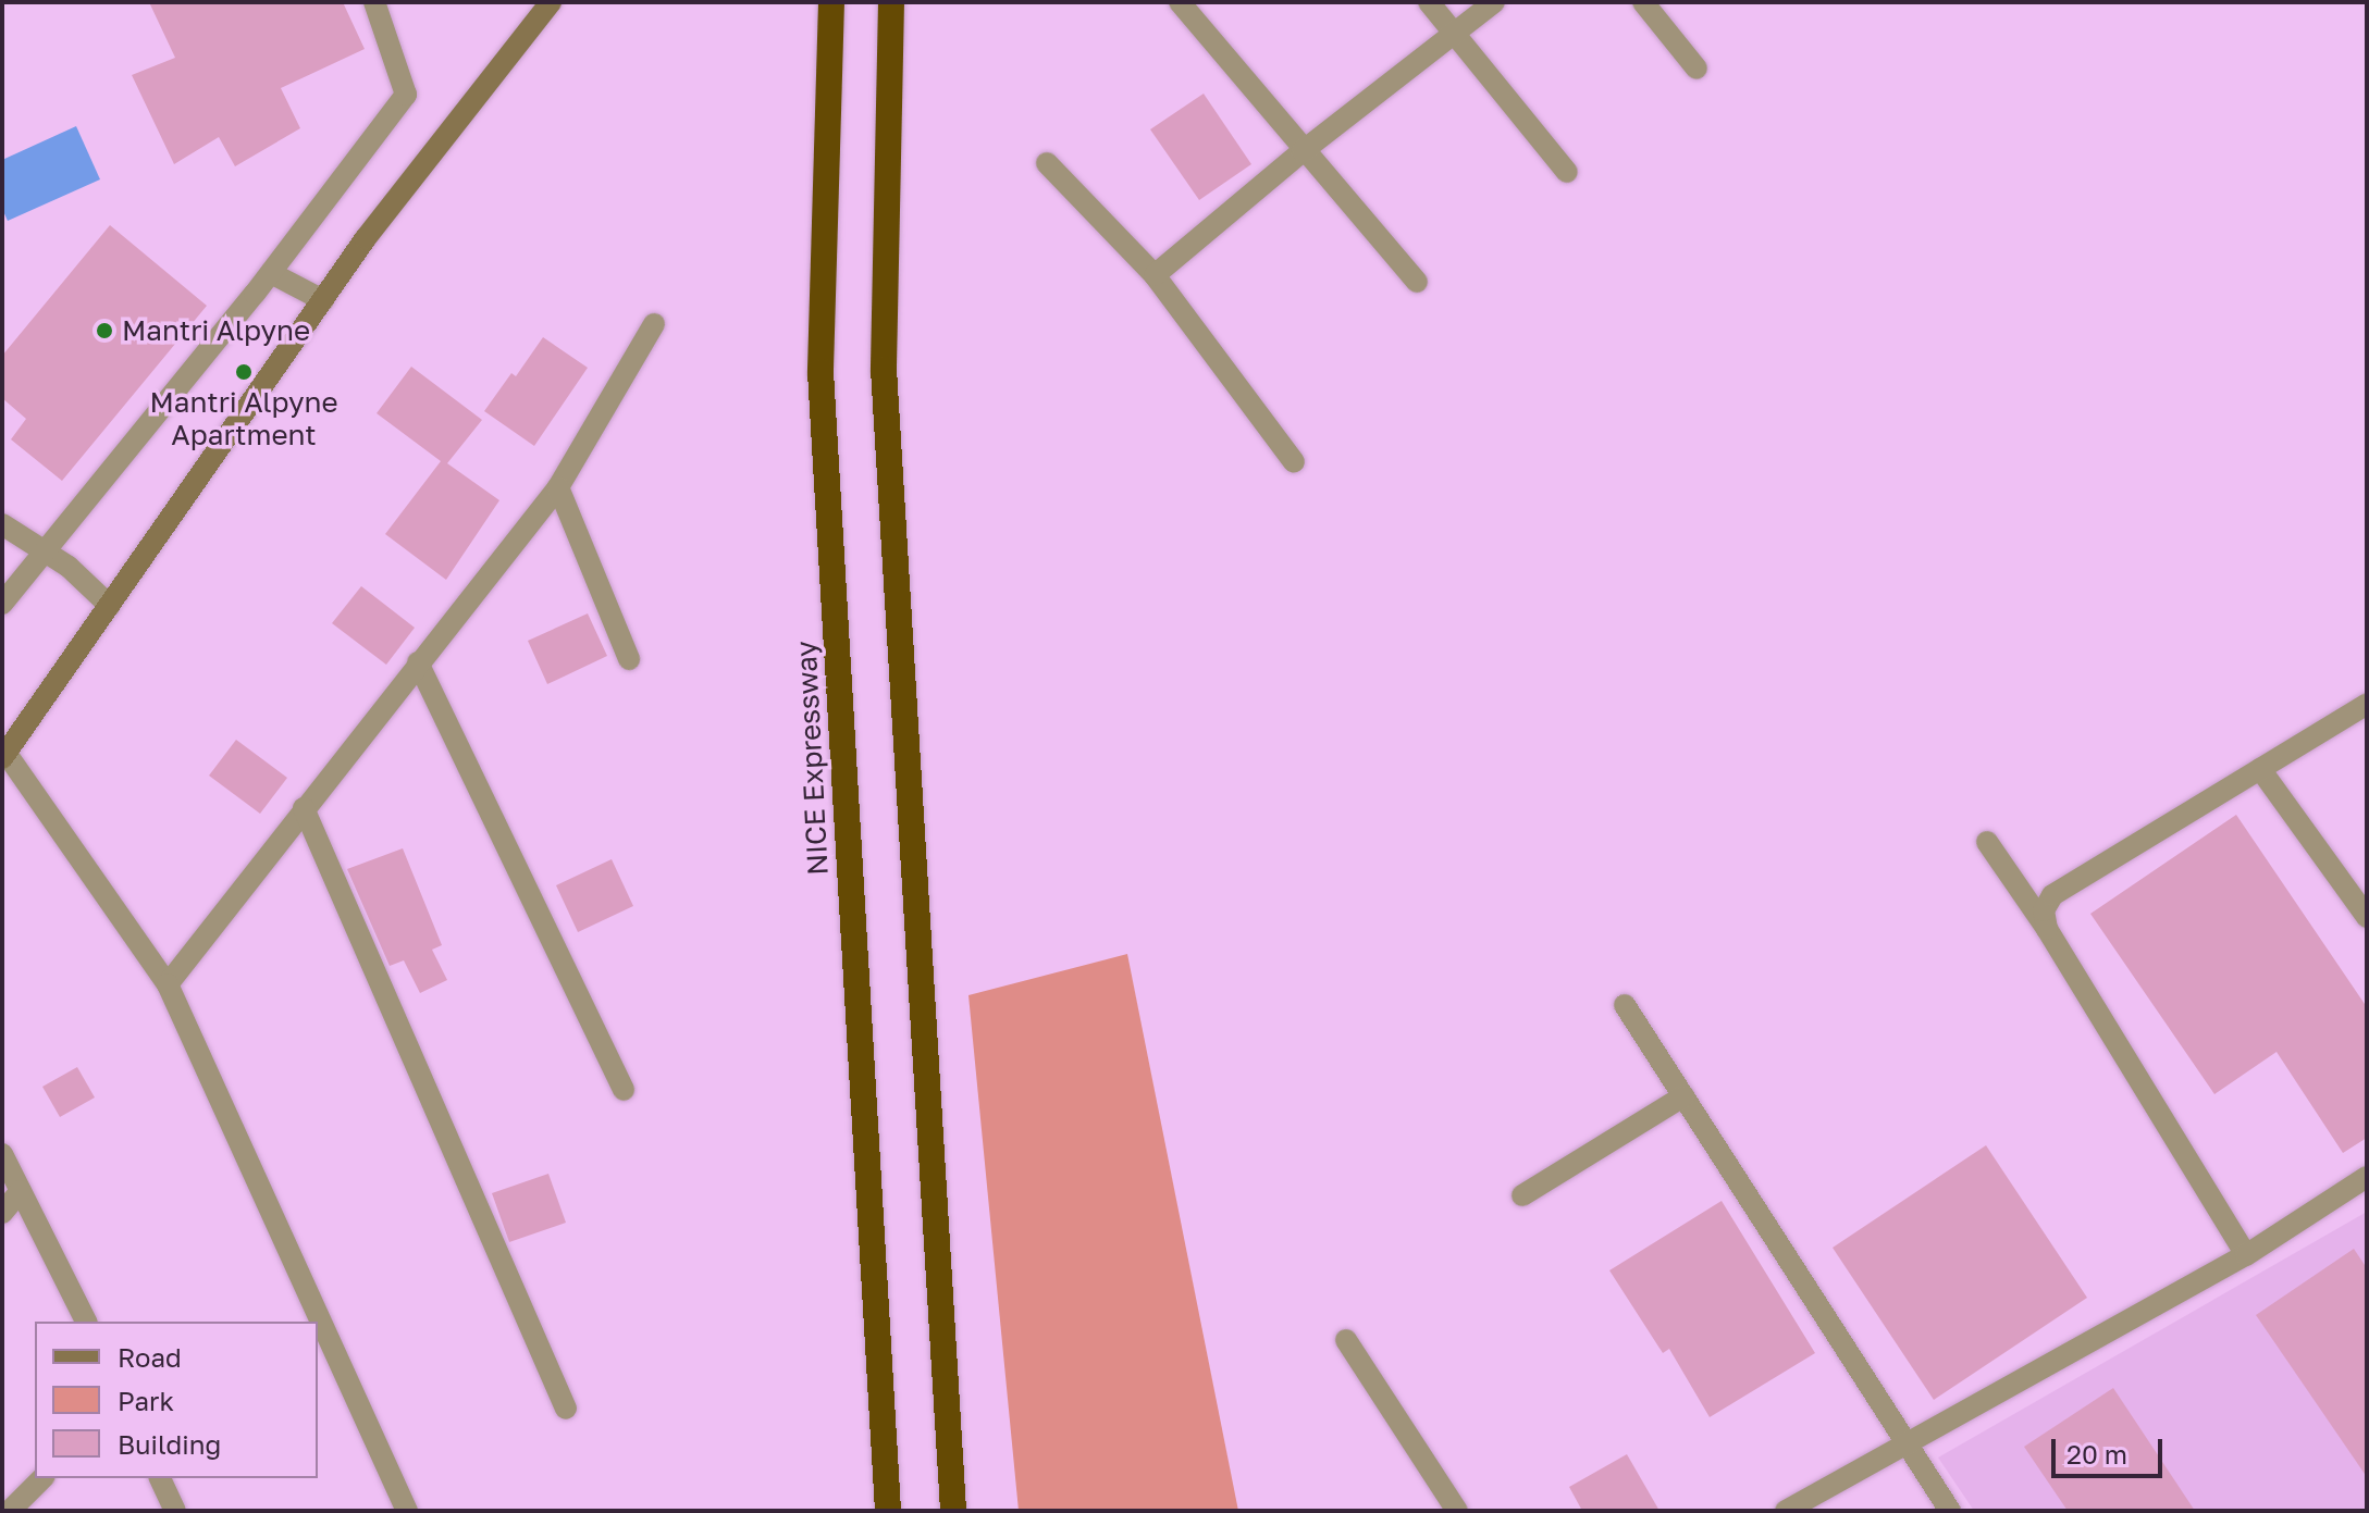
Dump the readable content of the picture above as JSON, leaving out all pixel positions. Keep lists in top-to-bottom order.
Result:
{
  "streets": {
    "highway": ["NICE Expressway"]
  },
  "places": ["Mantri Alpyne", "Mantri Alpyne Apartment"],
  "legend": ["Road", "Park", "Building"],
  "scale_bar": "20 m"
}
